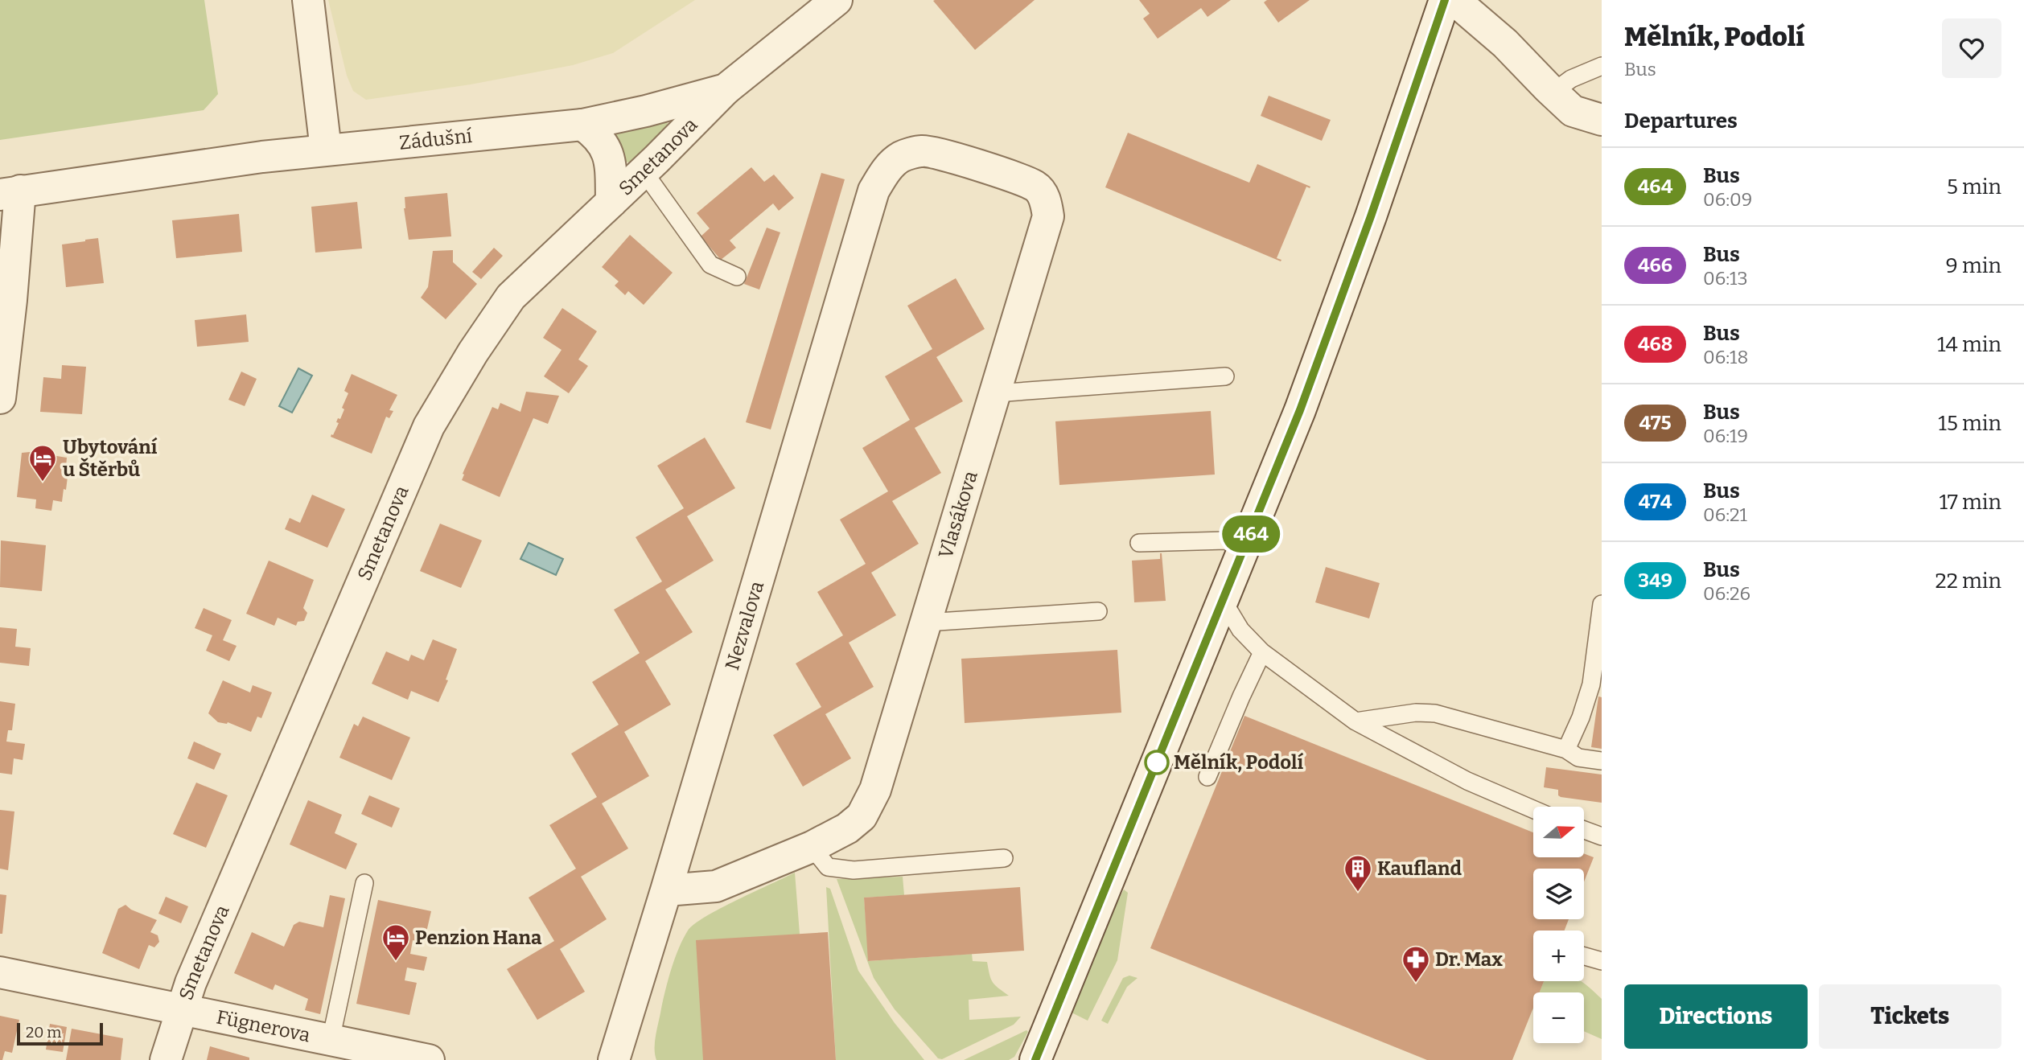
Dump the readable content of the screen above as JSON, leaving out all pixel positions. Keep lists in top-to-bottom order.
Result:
{
  "streets": {
    "street": [
      "Zádušní",
      "Smetanova",
      "Vlasákova",
      "Nezvalova",
      "Fügnerova"
    ]
  },
  "crossings": [
    ["Zádušní", "Smetanova"],
    ["Smetanova", "Fügnerova"],
    ["Vlasákova", "Nezvalova"]
  ],
  "places": {
    "hotel": ["Ubytování u Štěrbů", "Penzion Hana"],
    "other": ["Mělník, Podolí"],
    "building": ["Kaufland"],
    "pharmacy": ["Dr. Max"]
  },
  "lines": ["bus line 464"],
  "scale_bar": "20 m",
  "north": "right",
  "page": {
    "on_map": "464",
    "heading": [
      ["Mělník, Podolí", "Bus"],
      "Departures"
    ],
    "list": [
      {
        "mark": "464",
        "name": "Bus",
        "note": "06:09",
        "value": "5 min"
      },
      {
        "mark": "466",
        "name": "Bus",
        "note": "06:13",
        "value": "9 min"
      },
      {
        "mark": "468",
        "name": "Bus",
        "note": "06:18",
        "value": "14 min"
      },
      {
        "mark": "475",
        "name": "Bus",
        "note": "06:19",
        "value": "15 min"
      },
      {
        "mark": "474",
        "name": "Bus",
        "note": "06:21",
        "value": "17 min"
      },
      {
        "mark": "349",
        "name": "Bus",
        "note": "06:26",
        "value": "22 min"
      }
    ],
    "map_buttons": ["+", "−"],
    "buttons": ["Directions", "Tickets"],
    "scale": "20 m"
  }
}
